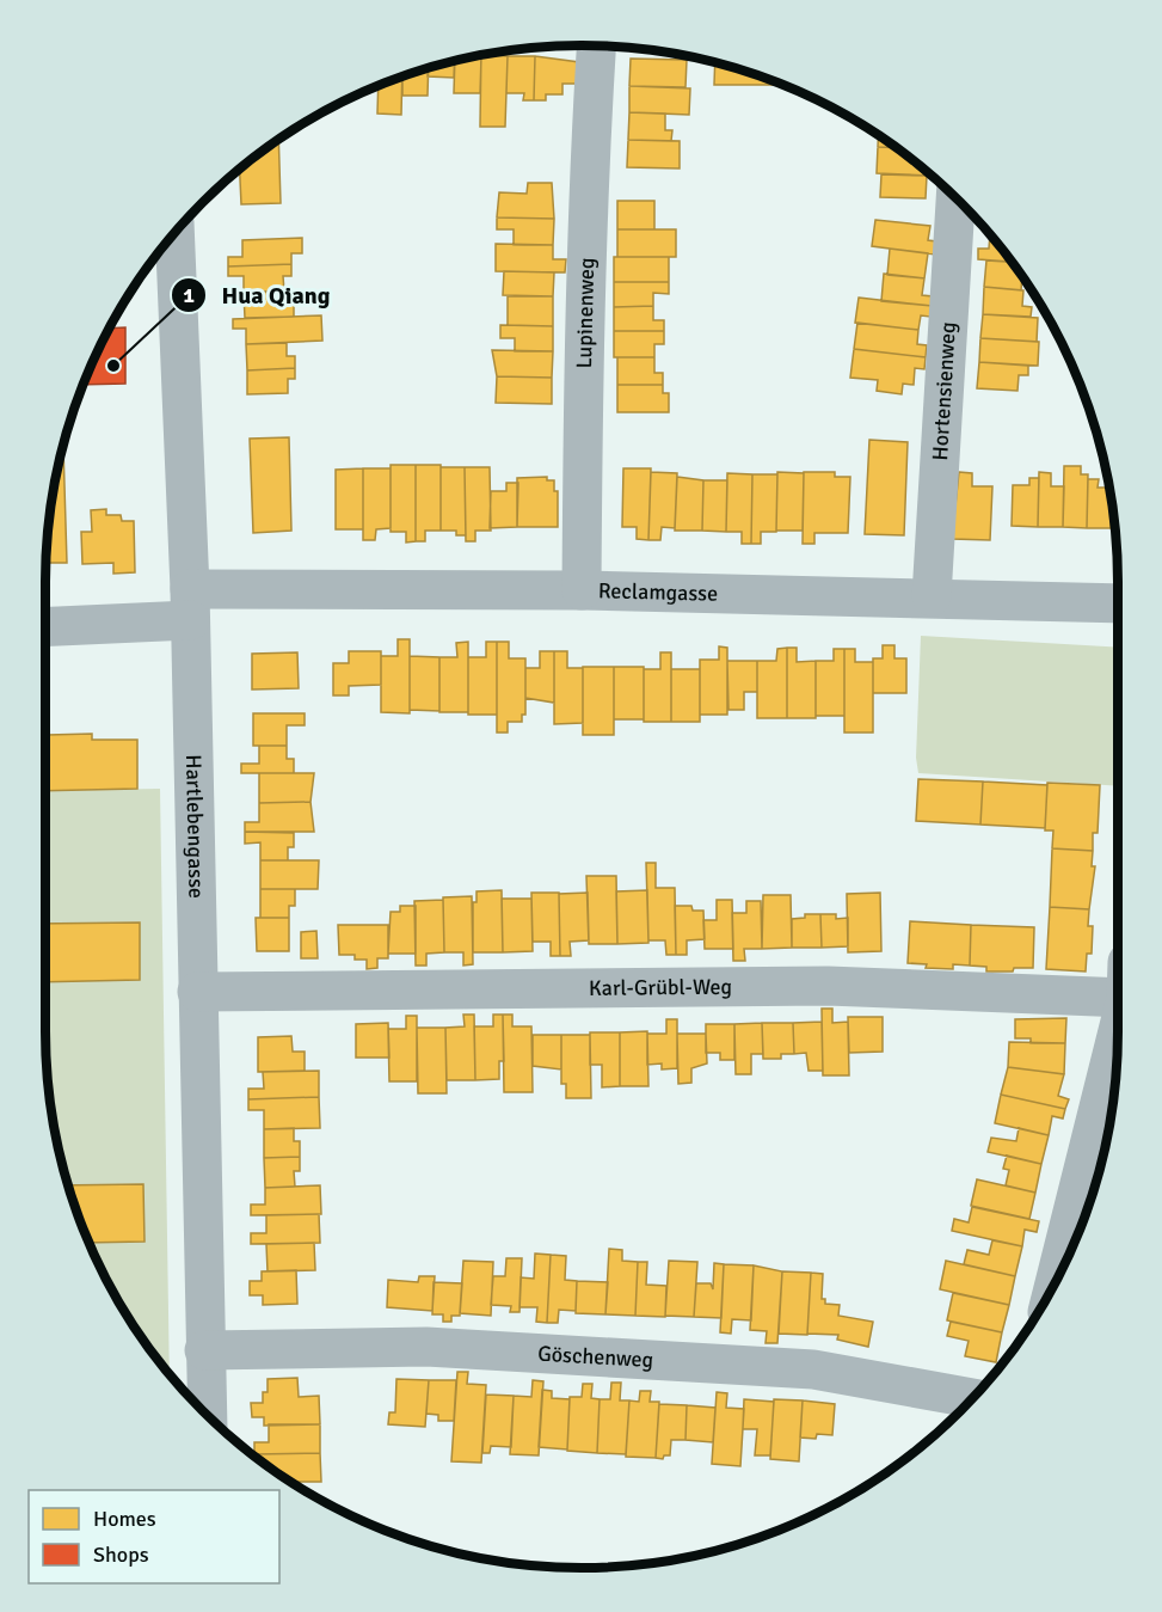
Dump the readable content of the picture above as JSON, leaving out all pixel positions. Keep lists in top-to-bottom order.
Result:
{
  "streets": {
    "street": [
      "Lupinenweg",
      "Hortensienweg",
      "Reclamgasse",
      "Hartlebengasse",
      "Karl-Grübl-Weg",
      "Göschenweg"
    ]
  },
  "crossings": [
    ["Lupinenweg", "Reclamgasse"],
    ["Hortensienweg", "Reclamgasse"],
    ["Reclamgasse", "Hartlebengasse"],
    ["Hartlebengasse", "Karl-Grübl-Weg"],
    ["Hartlebengasse", "Göschenweg"]
  ],
  "places": ["Hua Qiang"],
  "legend": ["Homes", "Shops"]
}
